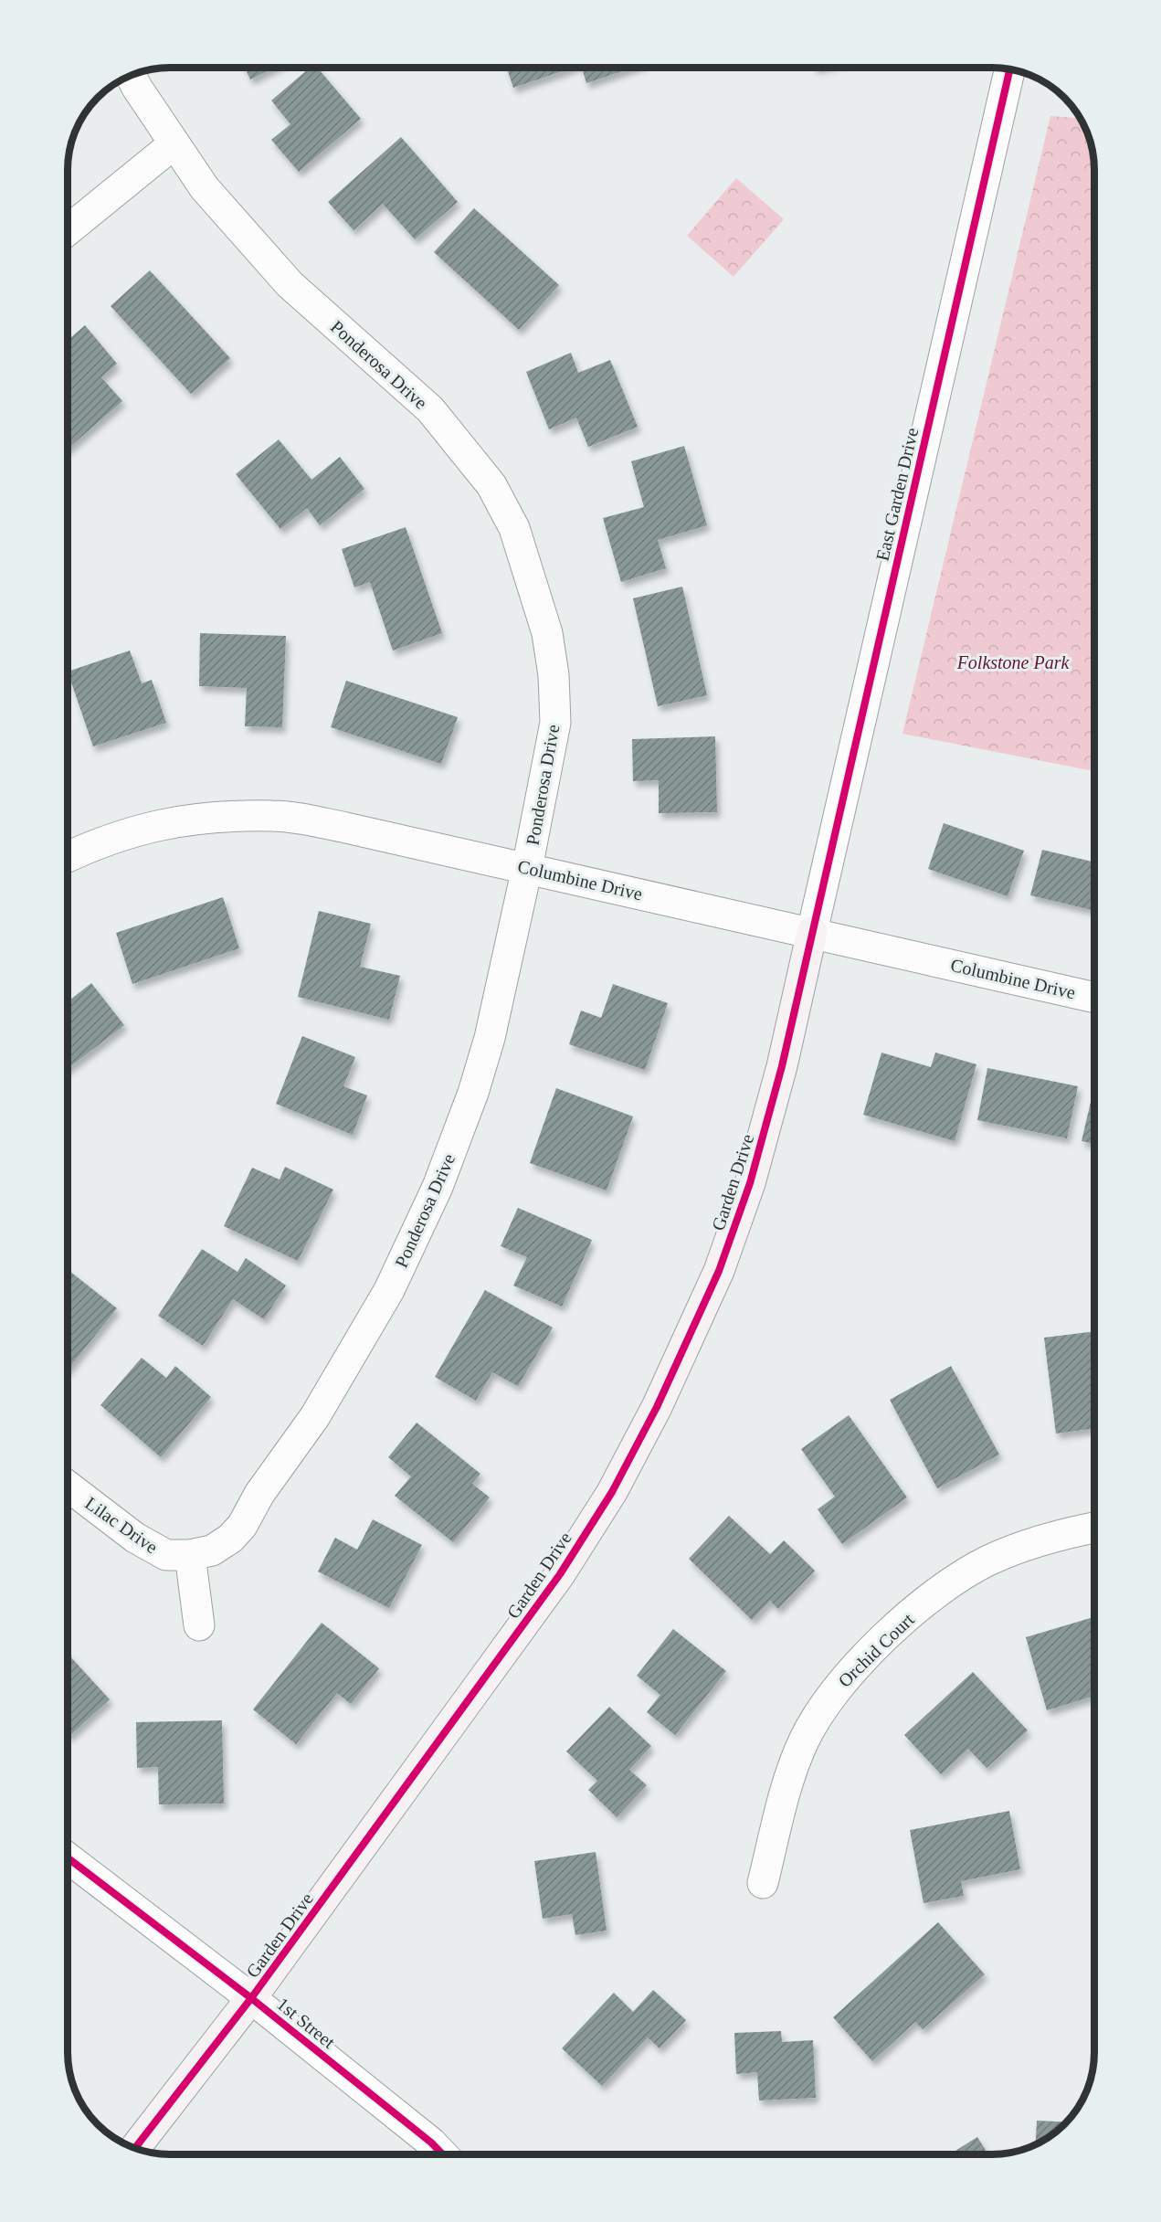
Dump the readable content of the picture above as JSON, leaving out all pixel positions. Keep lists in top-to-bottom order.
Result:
{
  "streets": {
    "street": [
      "Ponderosa Drive",
      "East Garden Drive",
      "Columbine Drive",
      "Garden Drive",
      "Lilac Drive",
      "Orchid Court",
      "1st Street"
    ]
  },
  "crossings": [
    ["Ponderosa Drive", "Columbine Drive"],
    ["Ponderosa Drive", "Lilac Drive"],
    ["East Garden Drive", "Columbine Drive"],
    ["East Garden Drive", "Garden Drive"],
    ["Columbine Drive", "Garden Drive"],
    ["Garden Drive", "1st Street"]
  ],
  "parks": ["Folkstone Park"]
}
